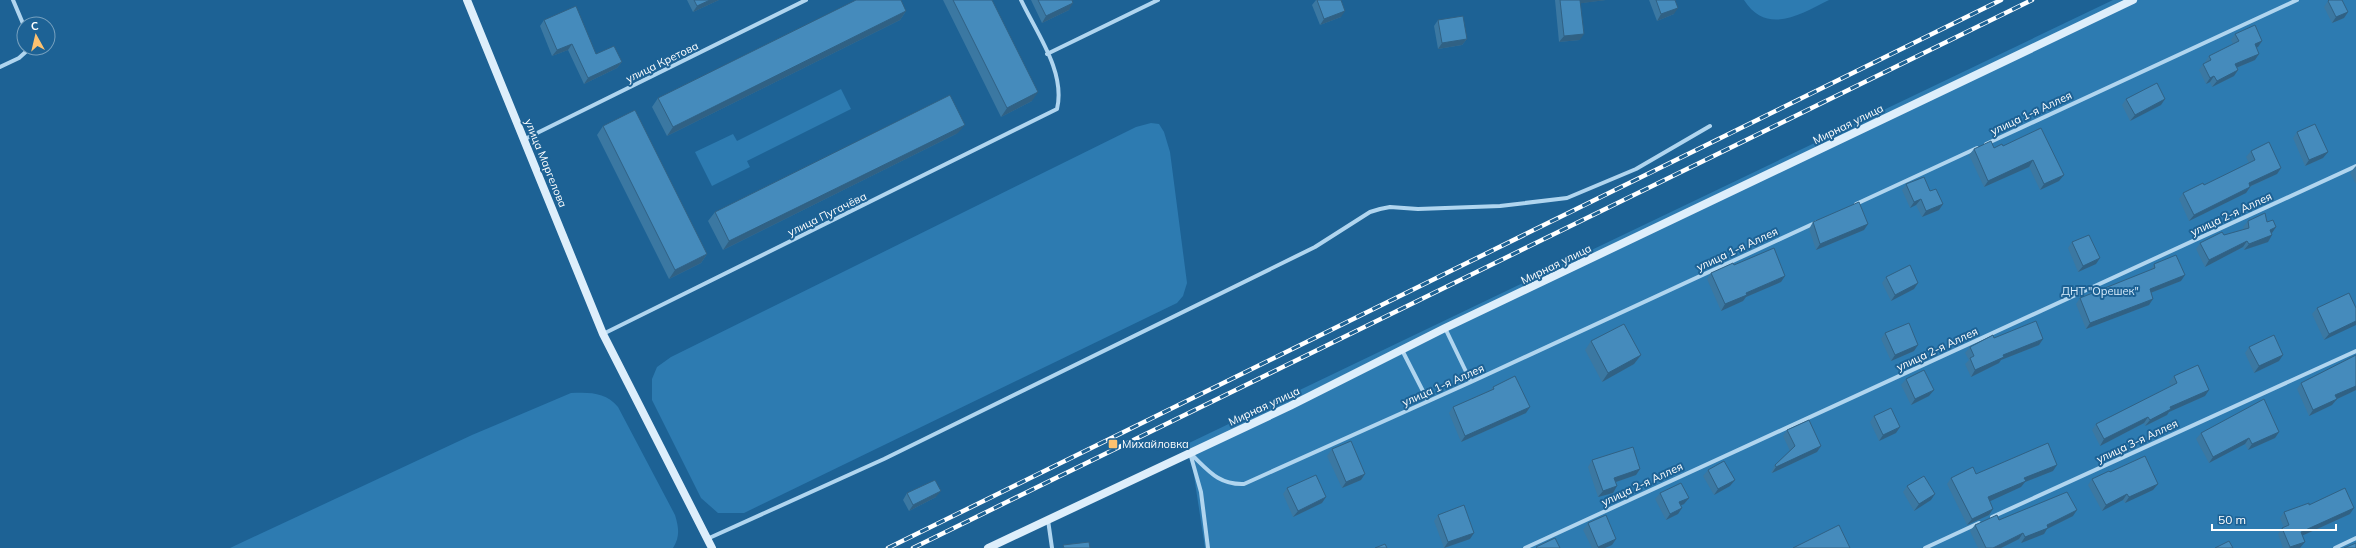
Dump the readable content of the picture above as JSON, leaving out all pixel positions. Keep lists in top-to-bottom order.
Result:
{
  "streets": {
    "street": [
      "улица Кретова",
      "улица 1-я Аллея",
      "Мирная улица",
      "улица Маргелова",
      "улица Пугачёва",
      "улица 2-я Аллея",
      "улица 3-я Аллея"
    ]
  },
  "crossings": [
    ["улица Кретова", "улица Маргелова"],
    ["улица 1-я Аллея", "Мирная улица"],
    ["улица Маргелова", "улица Пугачёва"]
  ],
  "parks": ["ДНТ \"Орешек\""],
  "places": {
    "transit": ["Михайловка"]
  },
  "scale_bar": "50 m",
  "north": "top"
}
